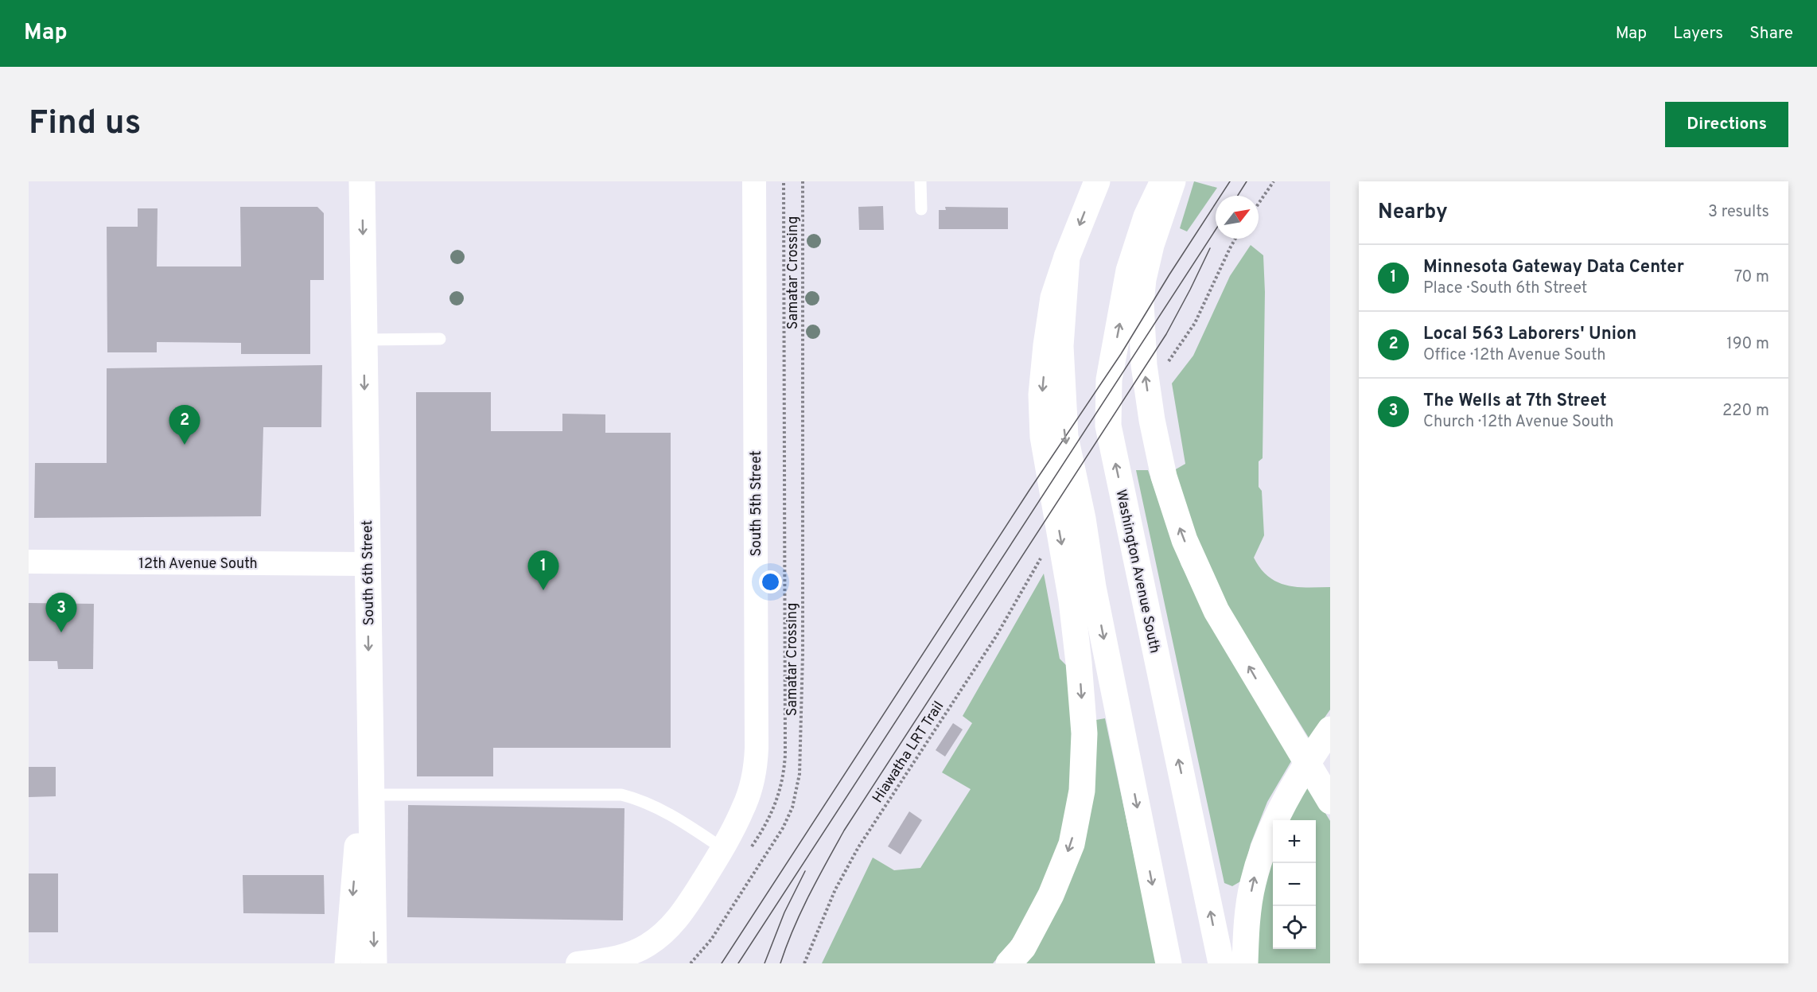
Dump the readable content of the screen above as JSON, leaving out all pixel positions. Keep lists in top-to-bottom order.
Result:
{
  "streets": {
    "main road": ["Washington Avenue South", "South 6th Street"],
    "street": ["South 5th Street", "12th Avenue South"],
    "path": ["Samatar Crossing", "Hiawatha LRT Trail"]
  },
  "crossings": [
    ["12th Avenue South", "South 6th Street"]
  ],
  "one_way": ["South 6th Street"],
  "north": "top right",
  "page": {
    "header": "Map",
    "nav": ["Map", "Layers", "Share"],
    "buttons": "Directions",
    "title": "Find us",
    "heading": ["Nearby", "3 results"],
    "list": [
      {
        "mark": "1",
        "name": "Minnesota Gateway Data Center",
        "note": "Place · South 6th Street",
        "value": "70 m"
      },
      {
        "mark": "2",
        "name": "Local 563 Laborers' Union",
        "note": "Office · 12th Avenue South",
        "value": "190 m"
      },
      {
        "mark": "3",
        "name": "The Wells at 7th Street",
        "note": "Church · 12th Avenue South",
        "value": "220 m"
      }
    ],
    "pins": ["2", "1", "3"],
    "map_buttons": ["+", "−"]
  }
}
